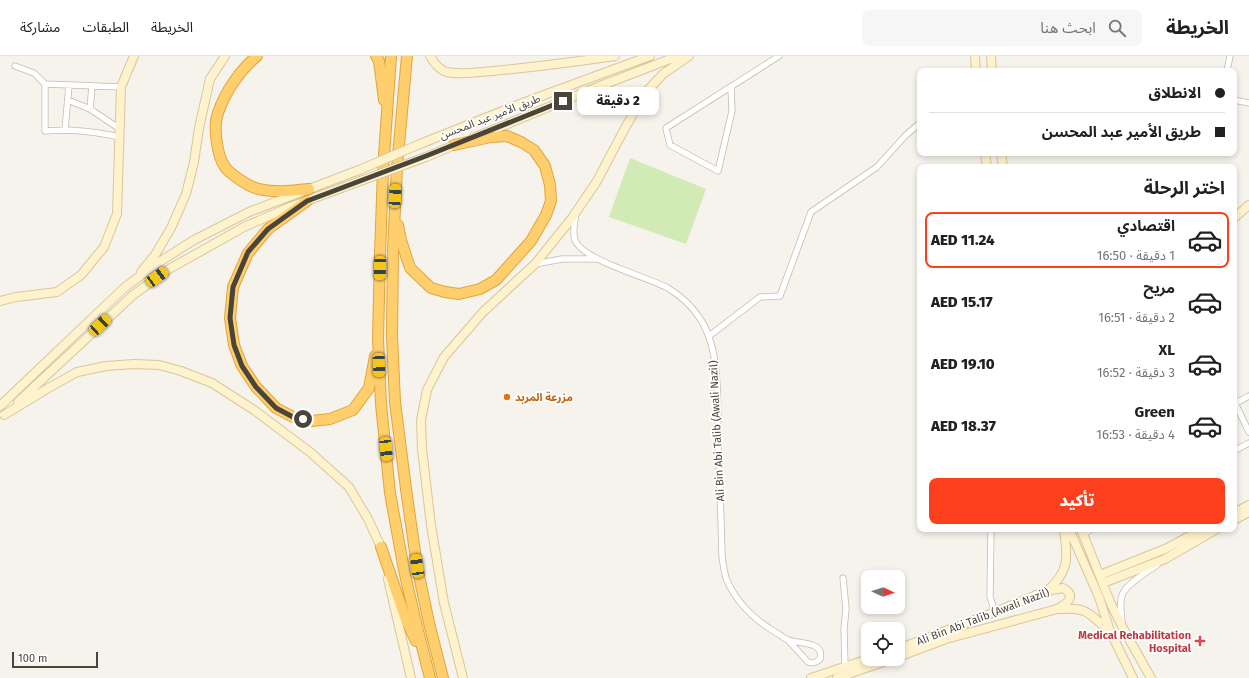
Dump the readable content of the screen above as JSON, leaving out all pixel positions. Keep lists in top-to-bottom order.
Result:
{
  "streets": {
    "main road": ["طريق الأمير عبد المحسن", "Ali Bin Abi Talib (Awali Nazil)"]
  },
  "places": {
    "other": ["مزرعة المربد"],
    "health": ["Medical Rehabilitation Hospital"]
  },
  "scale_bar": "100 m",
  "north": "right",
  "page": {
    "header": "الخريطة",
    "search": "ابحث هنا",
    "nav": ["الخريطة", "الطبقات", "مشاركة"],
    "banner": ["الانطلاق", "طريق الأمير عبد المحسن"],
    "bubble": "2 دقيقة",
    "heading": "اختر الرحلة",
    "list": [
      {
        "name": "اقتصادي",
        "note": "1 دقيقة · 16:50",
        "value": "AED 11.24"
      },
      {
        "name": "مريح",
        "note": "2 دقيقة · 16:51",
        "value": "AED 15.17"
      },
      {
        "name": "XL",
        "note": "3 دقيقة · 16:52",
        "value": "AED 19.10"
      },
      {
        "name": "Green",
        "note": "4 دقيقة · 16:53",
        "value": "AED 18.37"
      }
    ],
    "buttons": "تأكيد",
    "scale": "100 m"
  }
}
